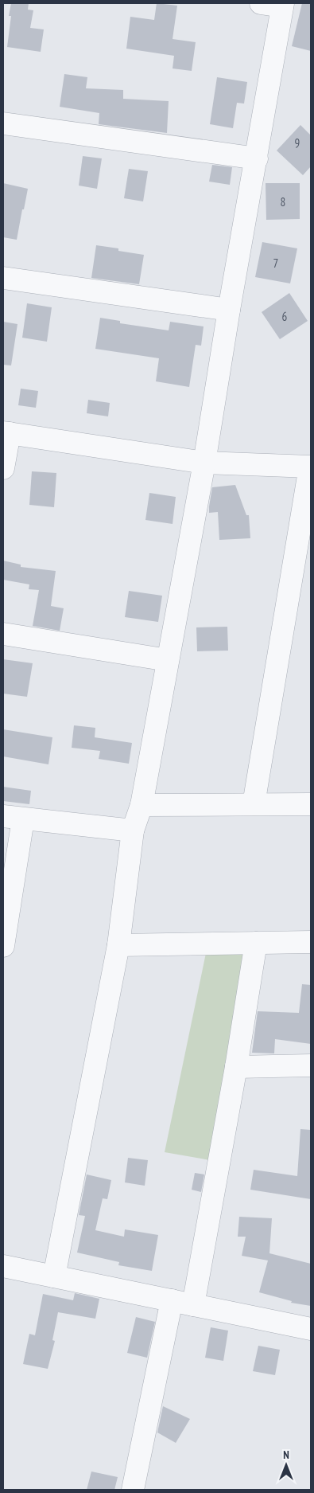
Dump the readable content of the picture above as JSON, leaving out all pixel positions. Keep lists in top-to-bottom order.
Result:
{
  "house_numbers": [
    "9",
    "8",
    "7",
    "6"
  ],
  "north": "top"
}
